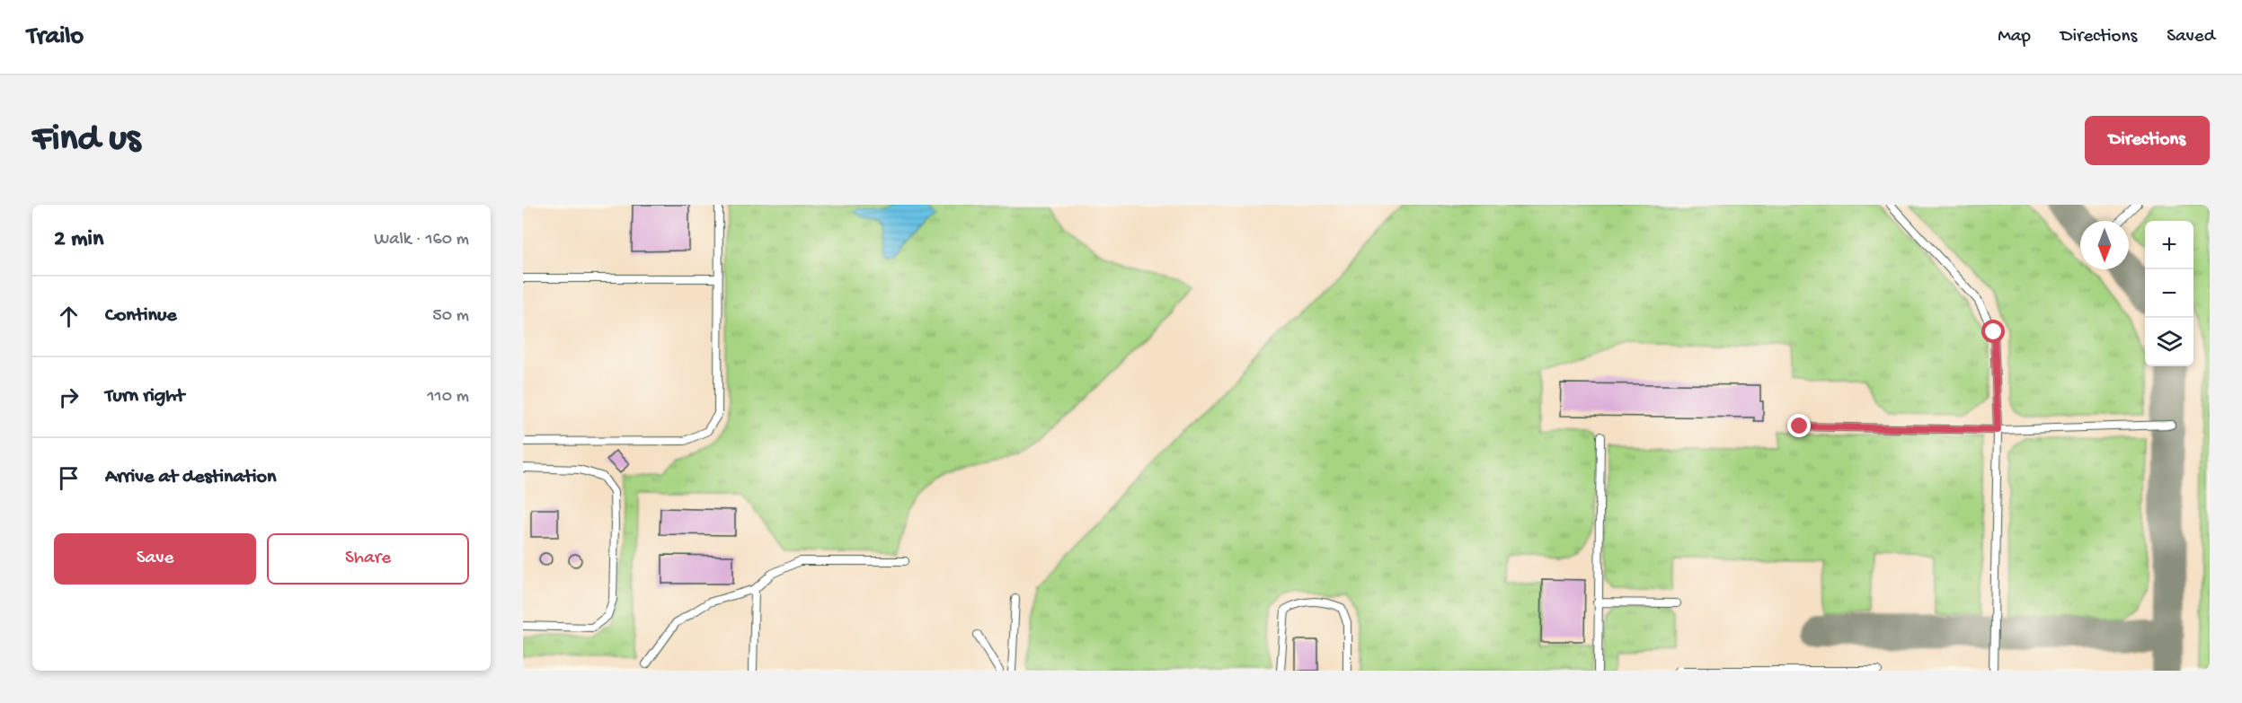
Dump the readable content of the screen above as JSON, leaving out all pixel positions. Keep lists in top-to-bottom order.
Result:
{
  "north": "bottom",
  "page": {
    "header": "Trailo",
    "nav": ["Map", "Directions", "Saved"],
    "buttons": [
      "Directions",
      ["Save", "Share"]
    ],
    "title": "Find us",
    "heading": ["2 min", "Walk · 160 m"],
    "map_buttons": ["+", "−"],
    "list": [
      ["Continue", "50 m"],
      ["Turn right", "110 m"],
      "Arrive at destination"
    ]
  }
}
